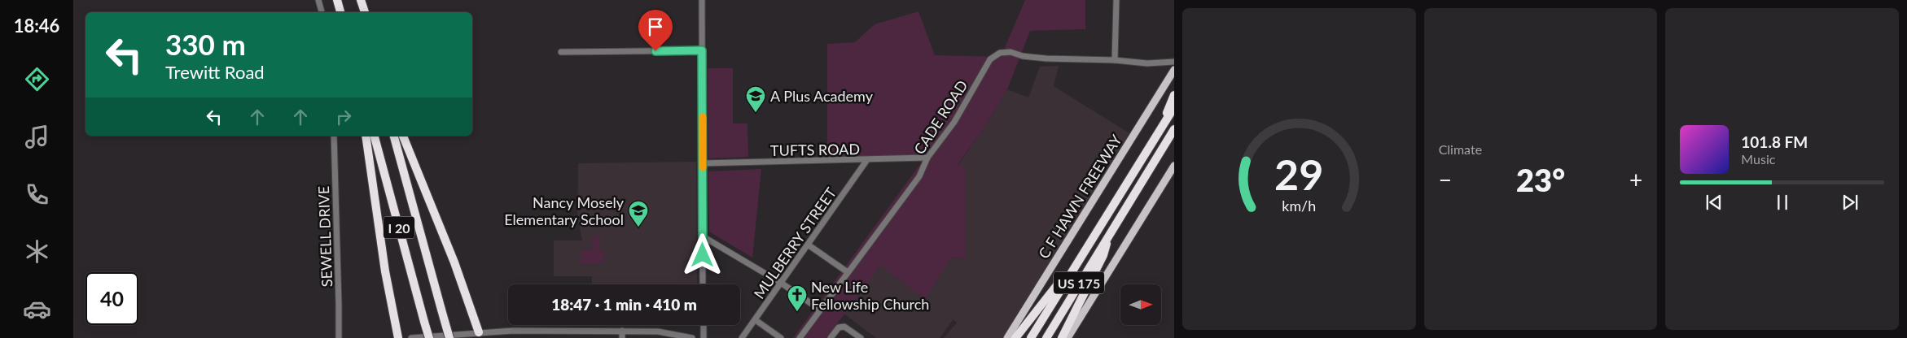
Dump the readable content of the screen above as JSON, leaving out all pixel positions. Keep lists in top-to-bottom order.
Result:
{
  "streets": {
    "highway": ["I 20", "US 175"],
    "main road": ["C F HAWN FREEWAY"],
    "street": [
      "CADE ROAD",
      "TUFTS ROAD",
      "SEWELL DRIVE",
      "MULBERRY STREET"
    ]
  },
  "crossings": [
    ["CADE ROAD", "TUFTS ROAD"],
    ["TUFTS ROAD", "MULBERRY STREET"]
  ],
  "places": {
    "school or university": ["A Plus Academy", "Nancy Mosely Elementary School"],
    "church": ["New Life Fellowship Church"]
  },
  "north": "right",
  "page": {
    "tabs": "18:46",
    "tile": "Climate",
    "turn": ["330 m", "Trewitt Road"],
    "song": ["101.8 FM", "Music"],
    "heat": ["−", "23°", "+"],
    "limit": "40",
    "trip": "18:47 · 1 min · 410 m",
    "gauge": ["29", "km/h"]
  }
}
